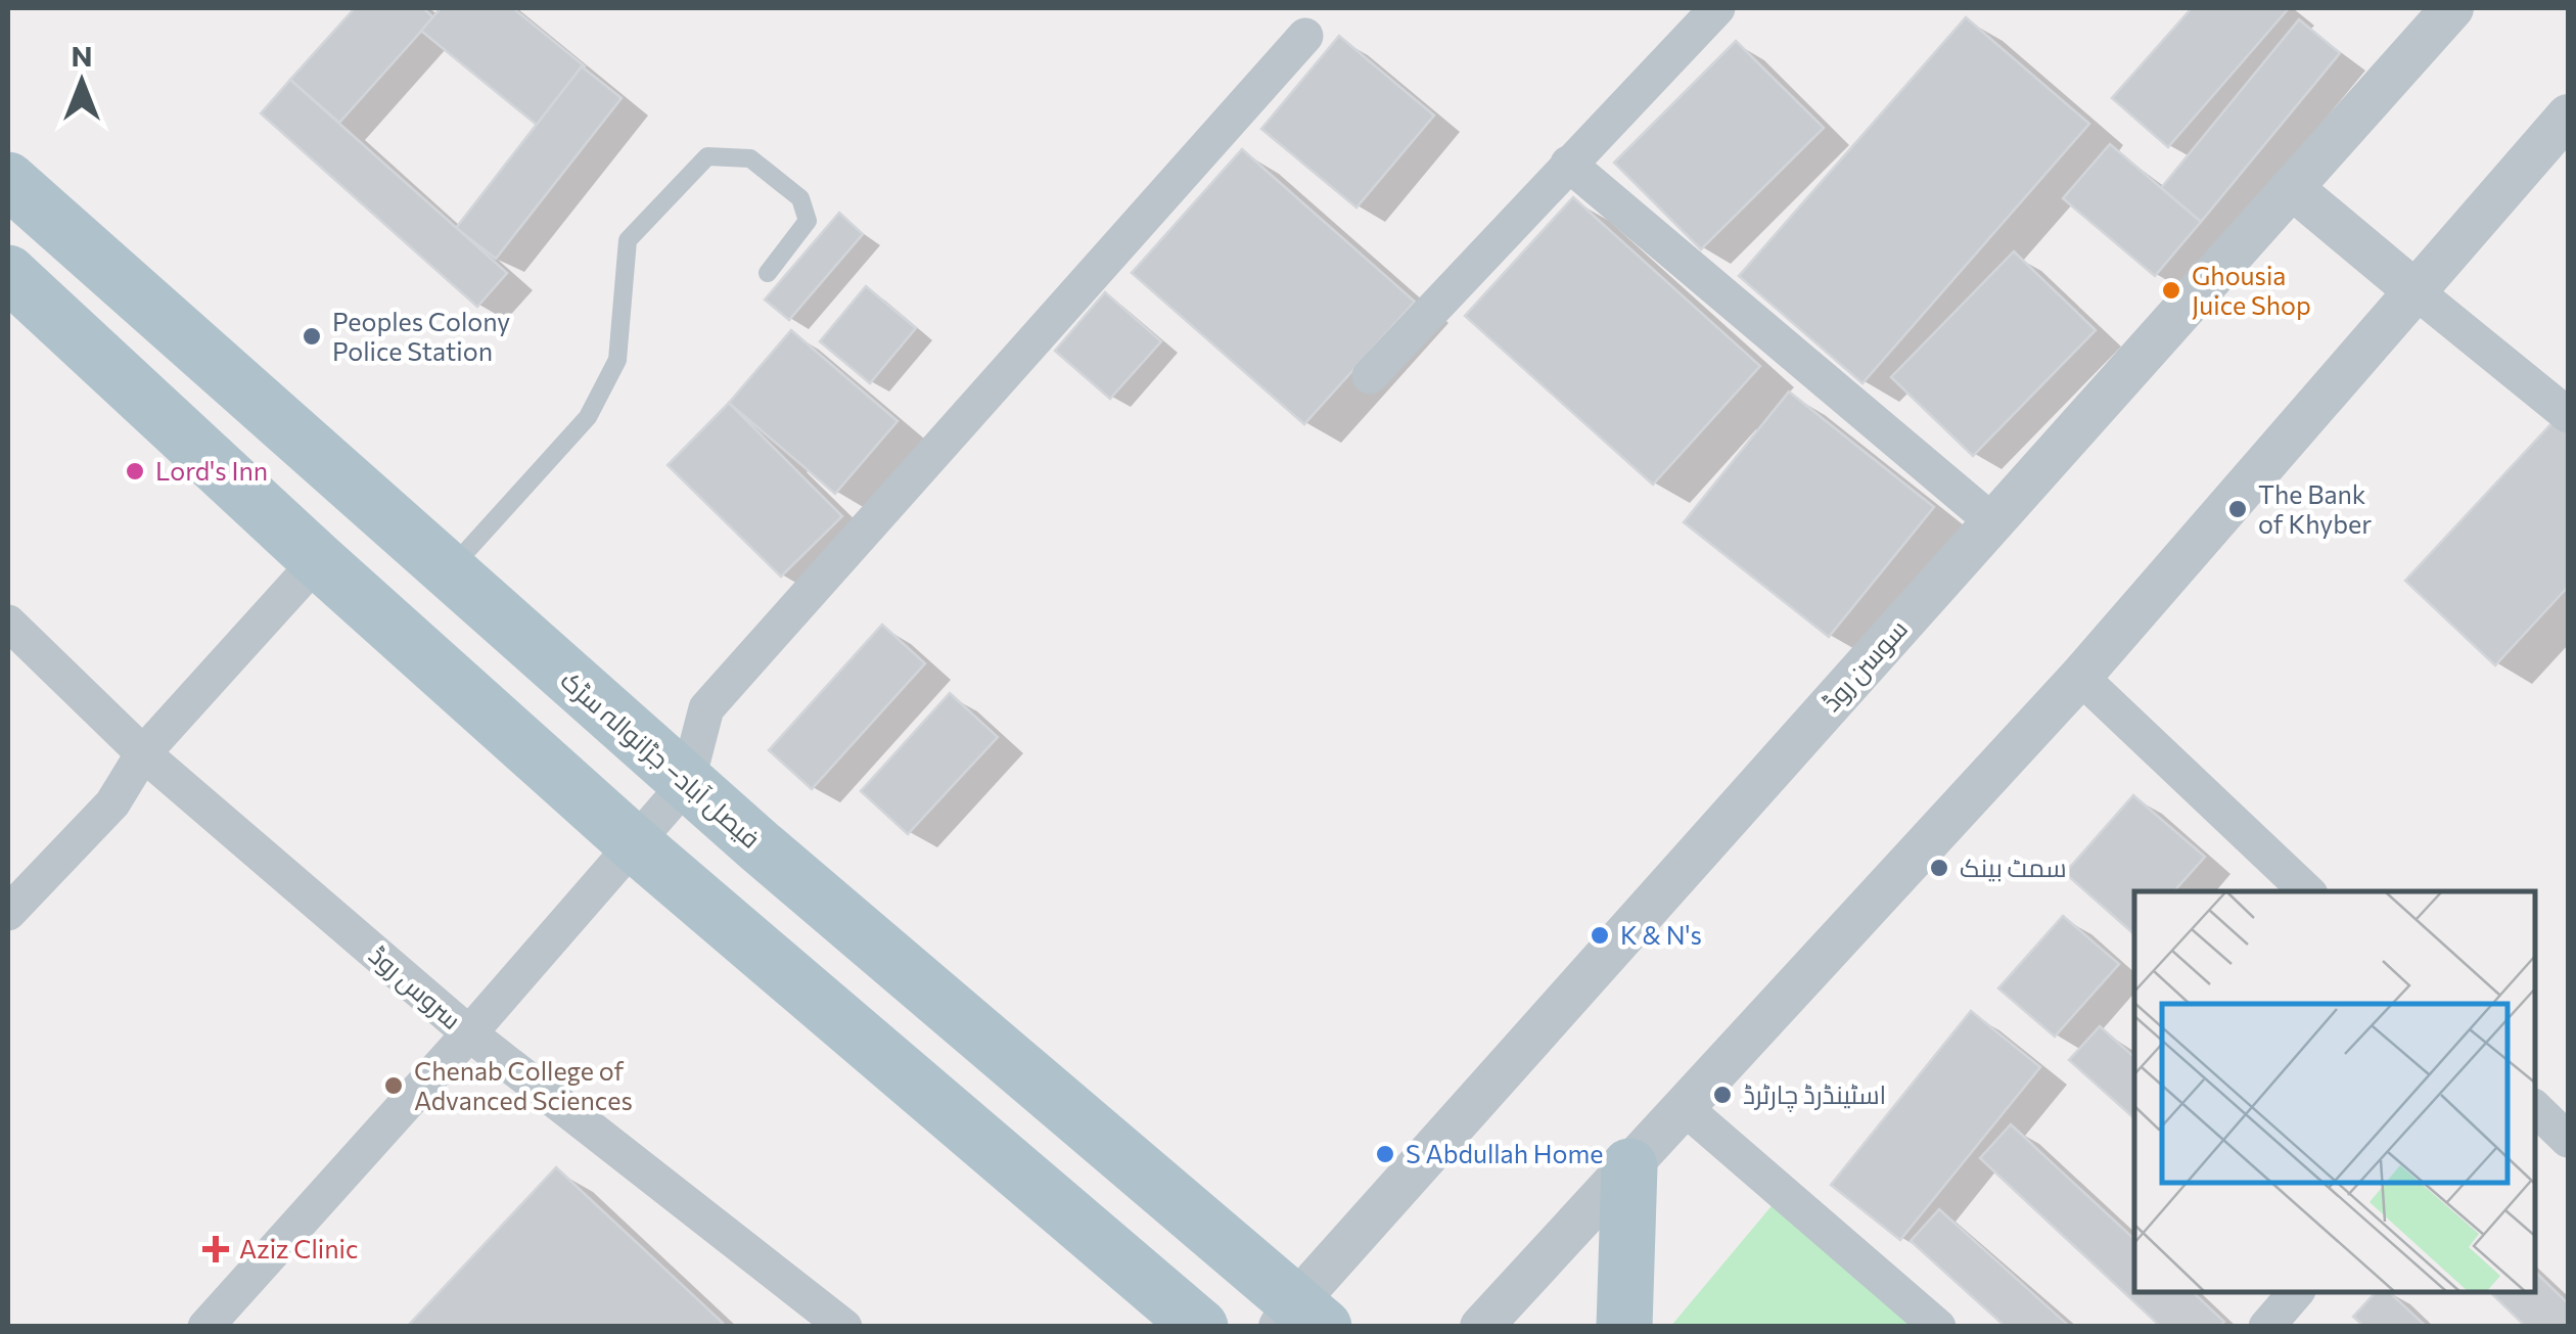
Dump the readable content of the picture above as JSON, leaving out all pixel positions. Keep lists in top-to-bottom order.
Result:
{
  "streets": {
    "main road": ["فیصل آباد– جڑانوالہ سڑک"],
    "street": ["سوسن روڈ", "سروس روڈ"]
  },
  "crossings": [
    ["سوسن روڈ", "فیصل آباد– جڑانوالہ سڑک"]
  ],
  "places": {
    "other": [
      "Ghousia Juice Shop",
      "Peoples Colony Police Station",
      "Lord's Inn",
      "The Bank of Khyber",
      "سمٹ بینک",
      "K & N's",
      "Chenab College of Advanced Sciences",
      "اسٹینڈرڈ چارٹرڈ",
      "S Abdullah Home"
    ],
    "health": ["Aziz Clinic"]
  },
  "north": "top"
}
